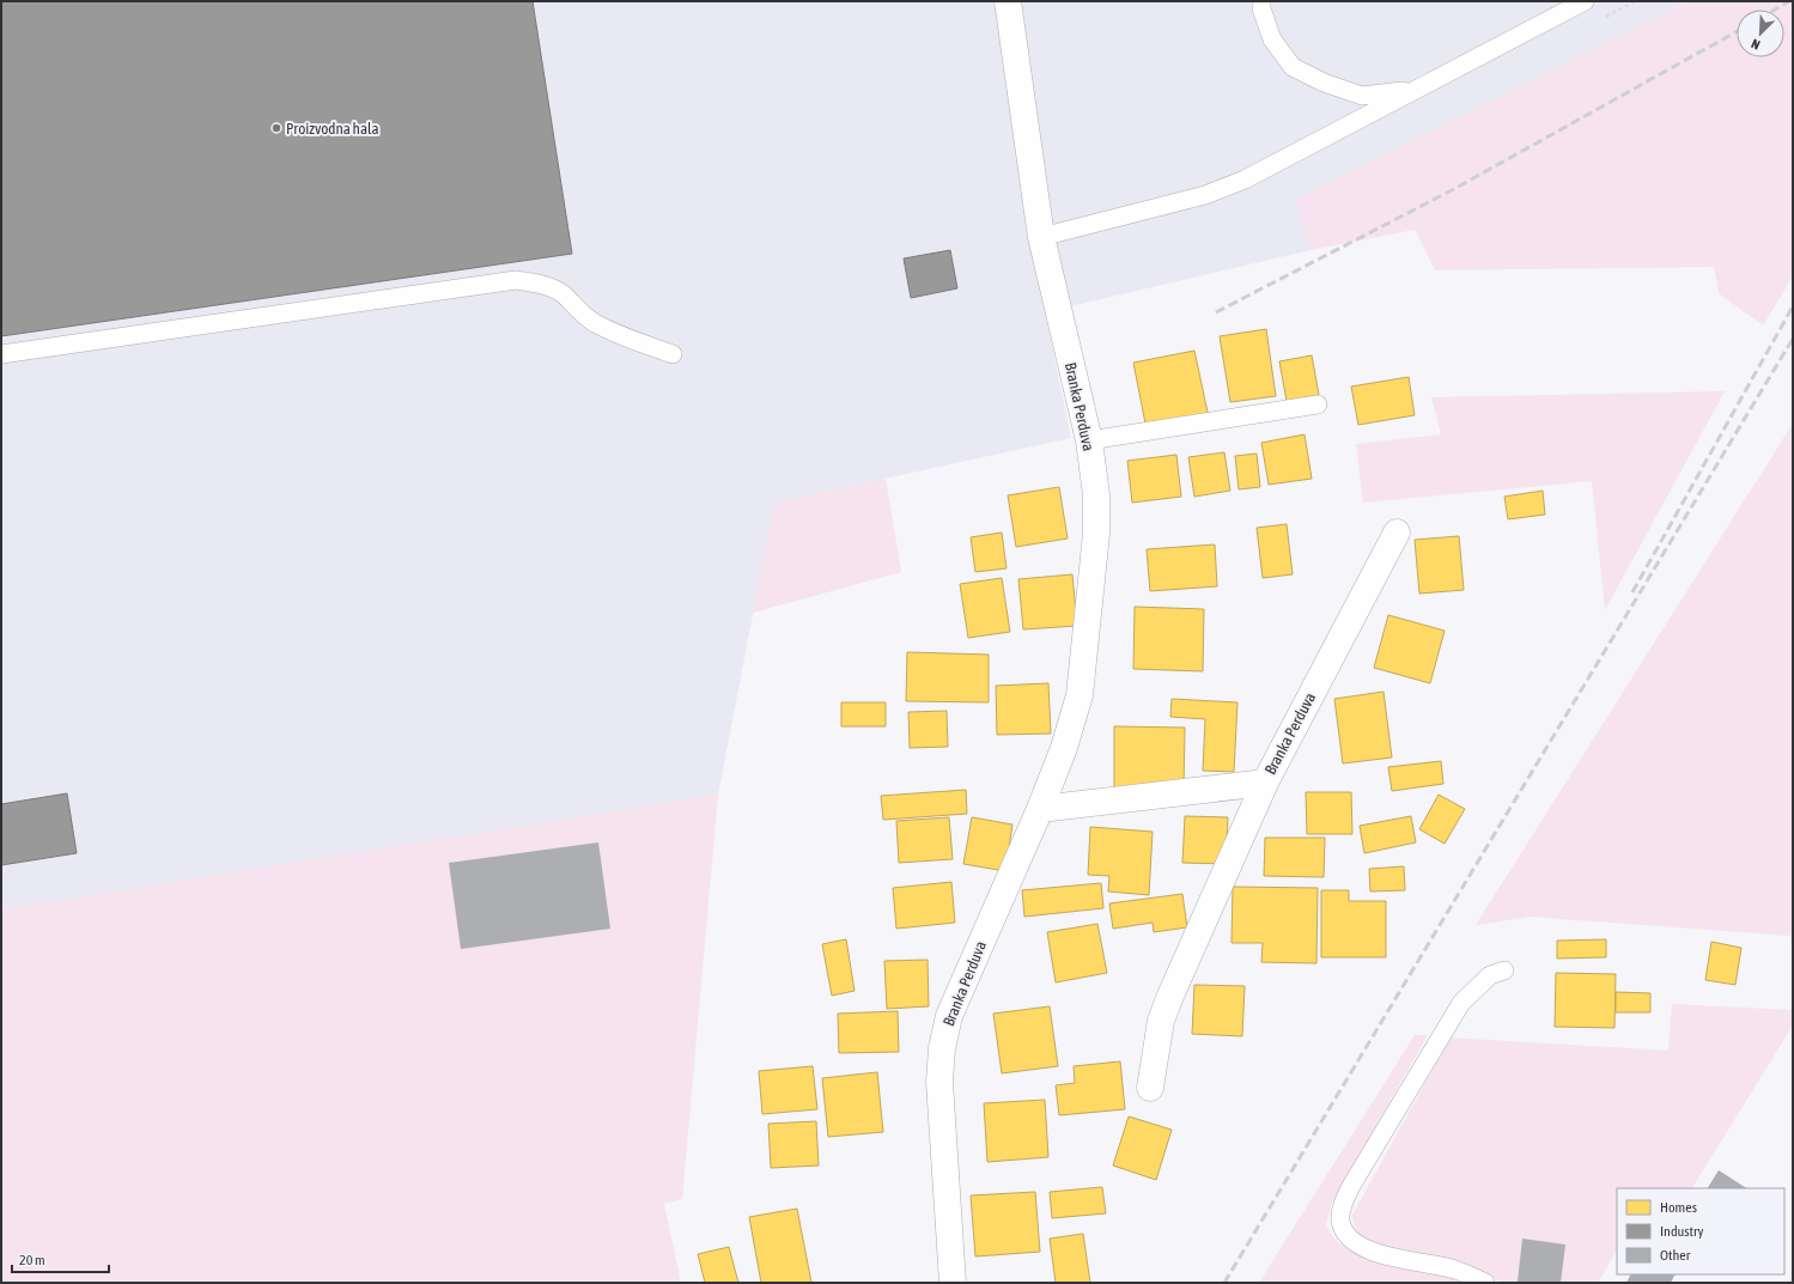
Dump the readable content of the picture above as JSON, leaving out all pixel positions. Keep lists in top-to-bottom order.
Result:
{
  "streets": {
    "street": ["Branka Perduva"]
  },
  "places": ["Proizvodna hala"],
  "legend": ["Homes", "Industry", "Other"],
  "scale_bar": "20 m",
  "north": "bottom left"
}
